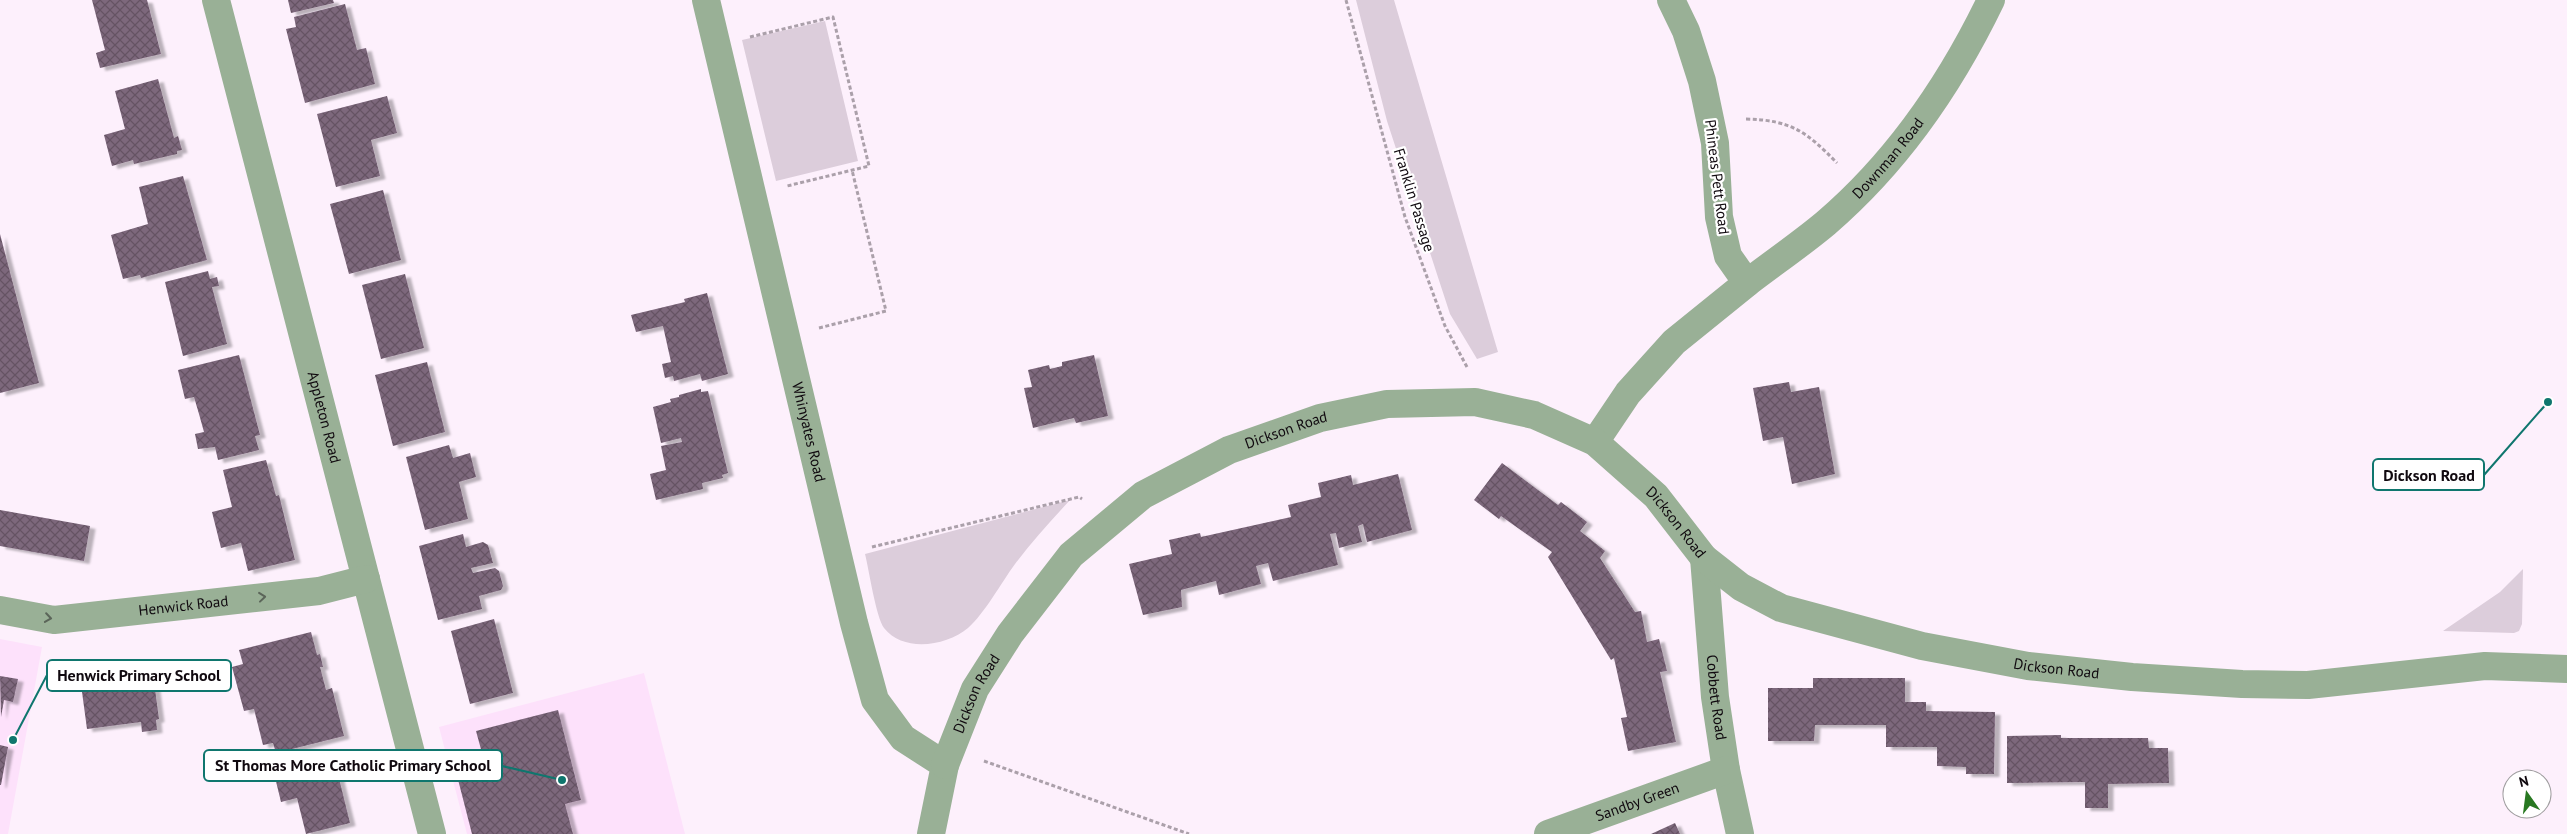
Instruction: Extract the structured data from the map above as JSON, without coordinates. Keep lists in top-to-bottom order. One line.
{"streets":{"street":["Downman Road","Phineas Pett Road","Appleton Road","Dickson Road","Whinyates Road","Henwick Road","Cobbett Road","Sandby Green"],"path":["Franklin Passage"]},"crossings":[["Downman Road","Phineas Pett Road"],["Franklin Passage","Dickson Road"],["Appleton Road","Henwick Road"],["Dickson Road","Whinyates Road"],["Dickson Road","Cobbett Road"],["Cobbett Road","Sandby Green"]],"one_way":["Henwick Road"],"places":["Dickson Road","Henwick Primary School","St Thomas More Catholic Primary School"],"north":"top"}
